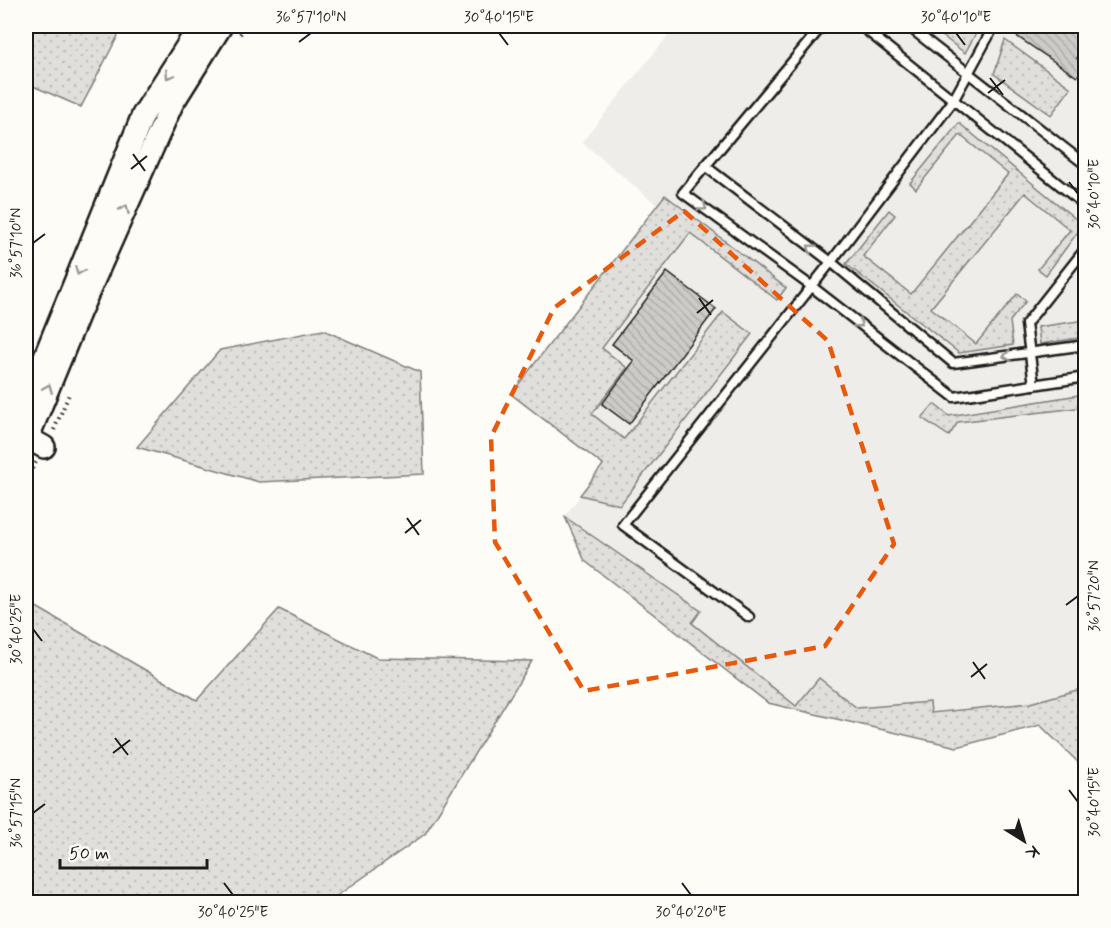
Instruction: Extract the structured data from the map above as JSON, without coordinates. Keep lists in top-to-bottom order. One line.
{"scale_bar":"50 m","north":"bottom right","coordinates":["36°57'10\"N","30°40'15\"E","30°40'10\"E","36°57'20\"N","30°40'25\"E","36°57'15\"N","30°40'20\"E"]}
